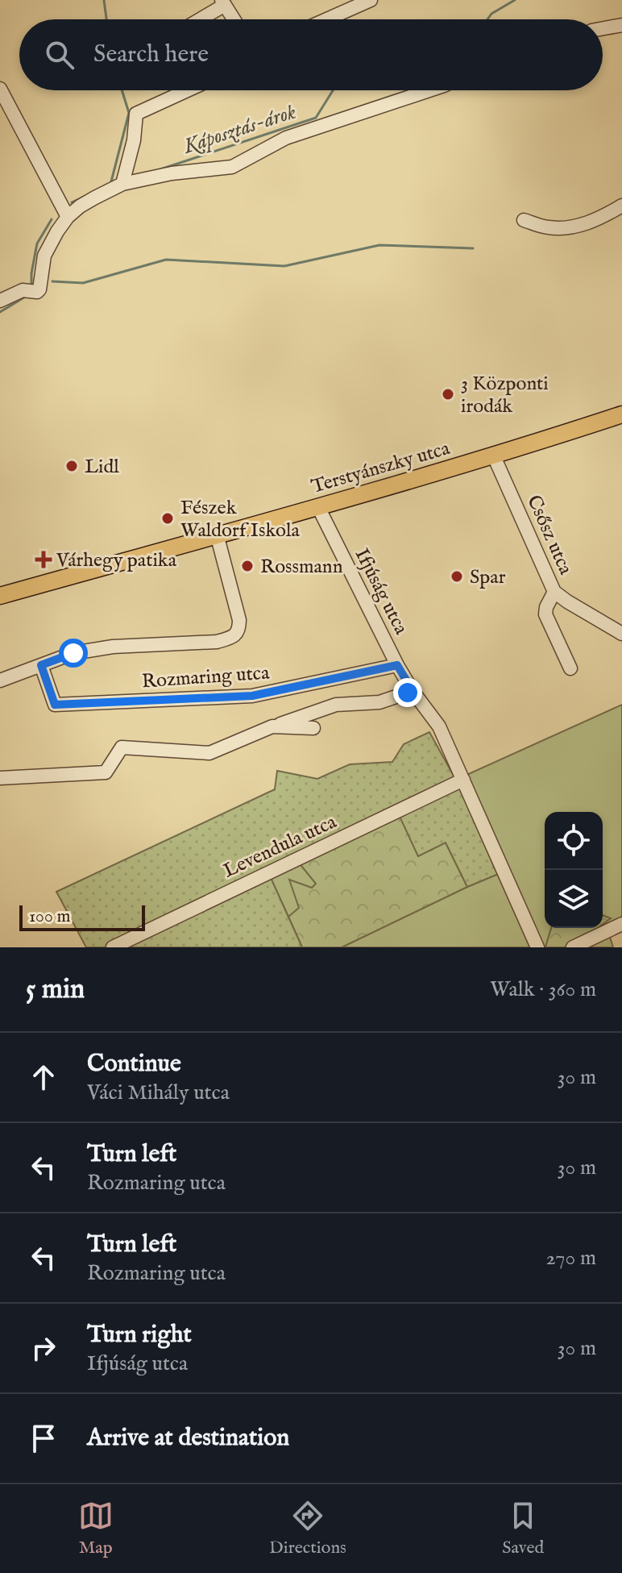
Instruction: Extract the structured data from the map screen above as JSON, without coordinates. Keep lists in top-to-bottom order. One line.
{"streets":{"main road":["Terstyánszky utca"],"street":["Csősz utca","Ifjúság utca","Rozmaring utca","Levendula utca"]},"crossings":[["Terstyánszky utca","Csősz utca"],["Terstyánszky utca","Ifjúság utca"],["Ifjúság utca","Rozmaring utca"],["Ifjúság utca","Levendula utca"]],"water":["Káposztás-árok"],"places":{"other":["3 Központi irodák","Lidl","Fészek Waldorf Iskola","Rossmann","Spar"],"health":["Várhegy patika"]},"scale_bar":"100 m","page":{"search":"Search here","scale":"100 m","heading":["5 min","Walk · 360 m"],"list":[["Continue","Váci Mihály utca","30 m"],["Turn left","Rozmaring utca","30 m"],["Turn left","Rozmaring utca","270 m"],["Turn right","Ifjúság utca","30 m"],"Arrive at destination"],"nav":["Map","Directions","Saved"]}}
